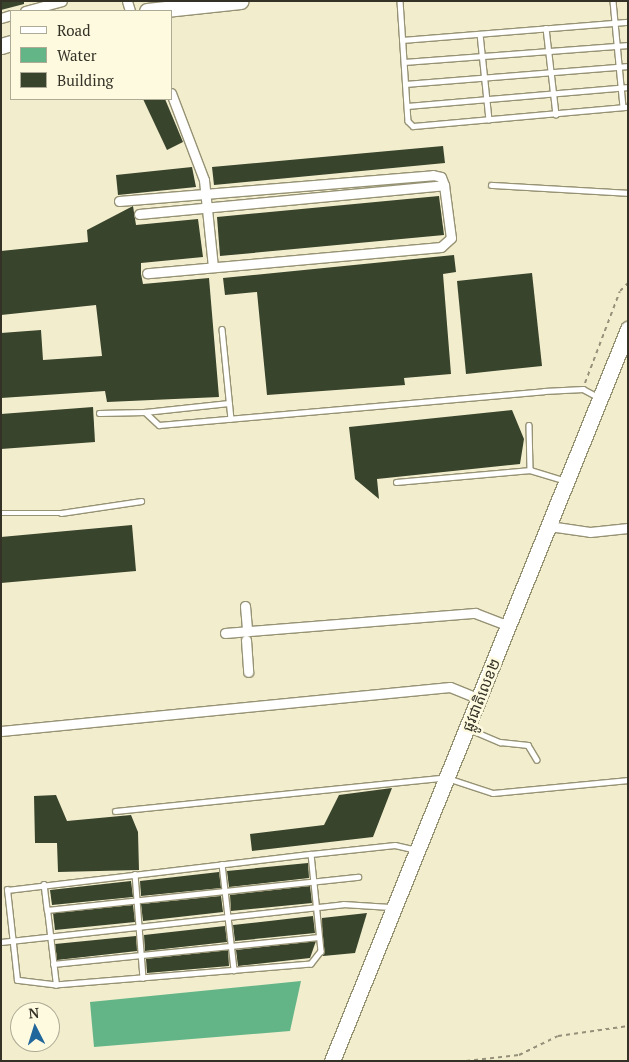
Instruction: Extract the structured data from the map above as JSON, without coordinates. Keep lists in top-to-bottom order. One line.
{"streets":{"main road":["ផ្លូវជាតិលេខ២"]},"legend":["Road","Water","Building"],"north":"top"}
